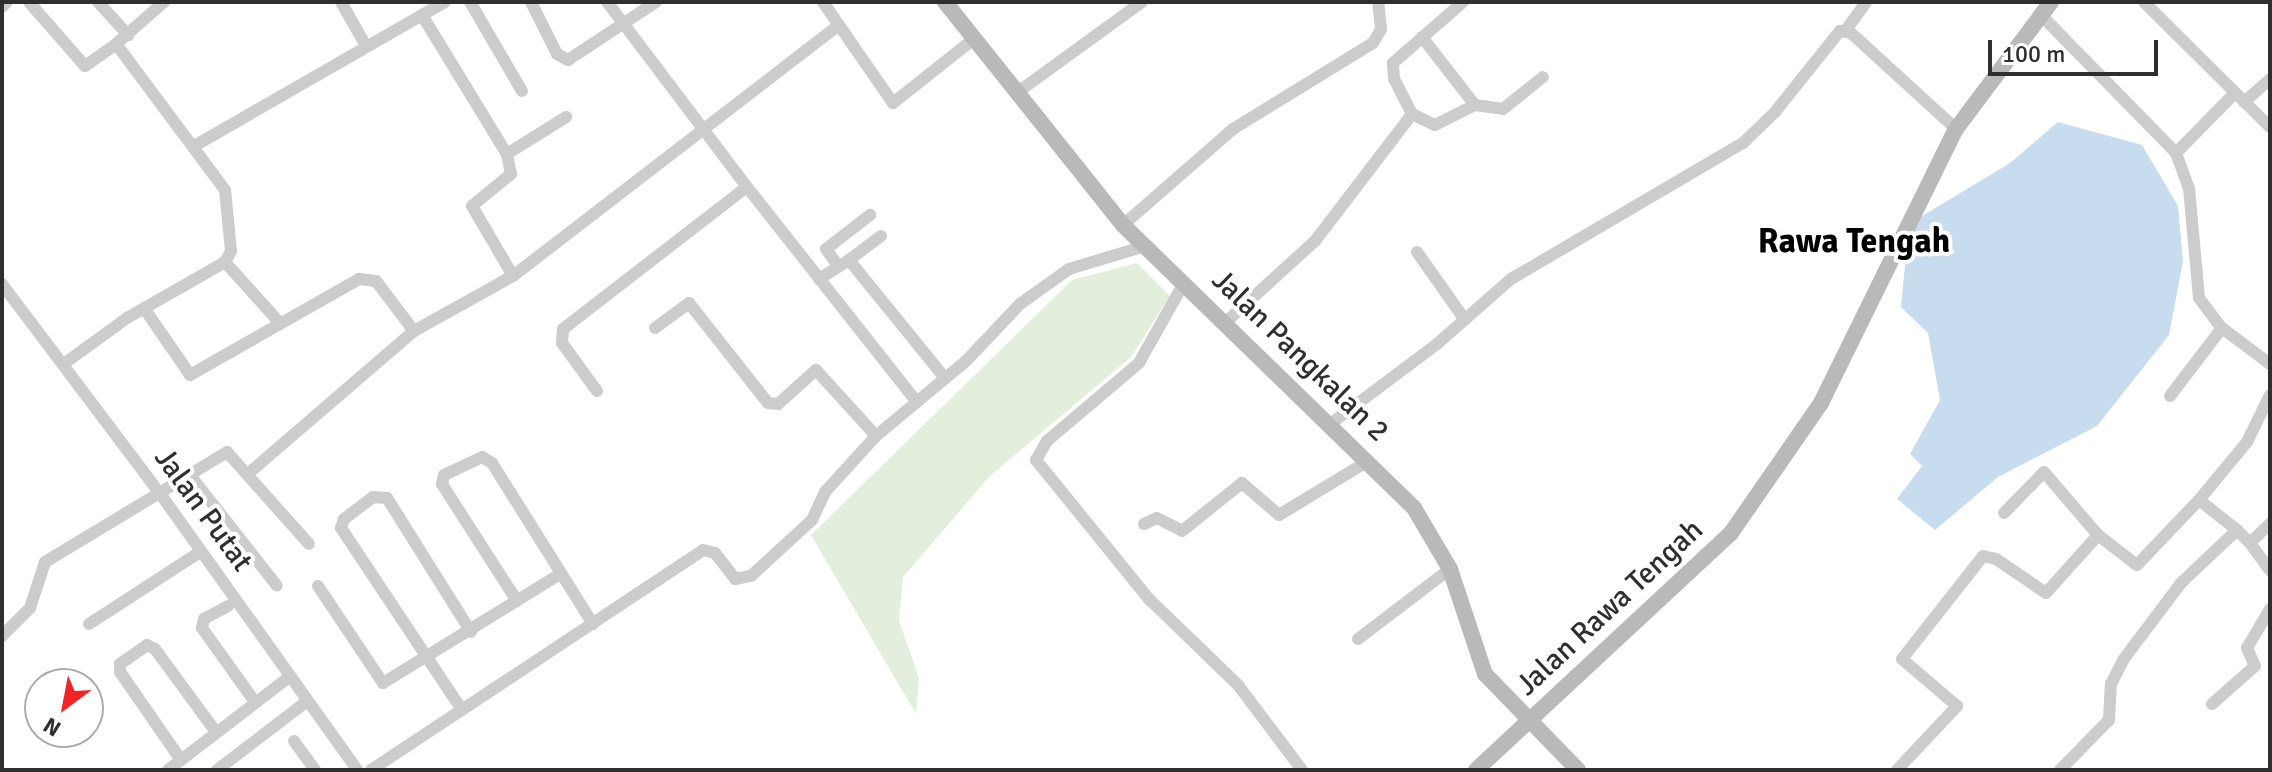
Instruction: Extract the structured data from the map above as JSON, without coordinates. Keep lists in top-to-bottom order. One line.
{"streets":{"street":["Jalan Pangkalan 2","Jalan Putat","Jalan Rawa Tengah"]},"crossings":[["Jalan Pangkalan 2","Jalan Rawa Tengah"]],"districts":["Rawa Tengah"],"scale_bar":"100 m","north":"bottom left"}
